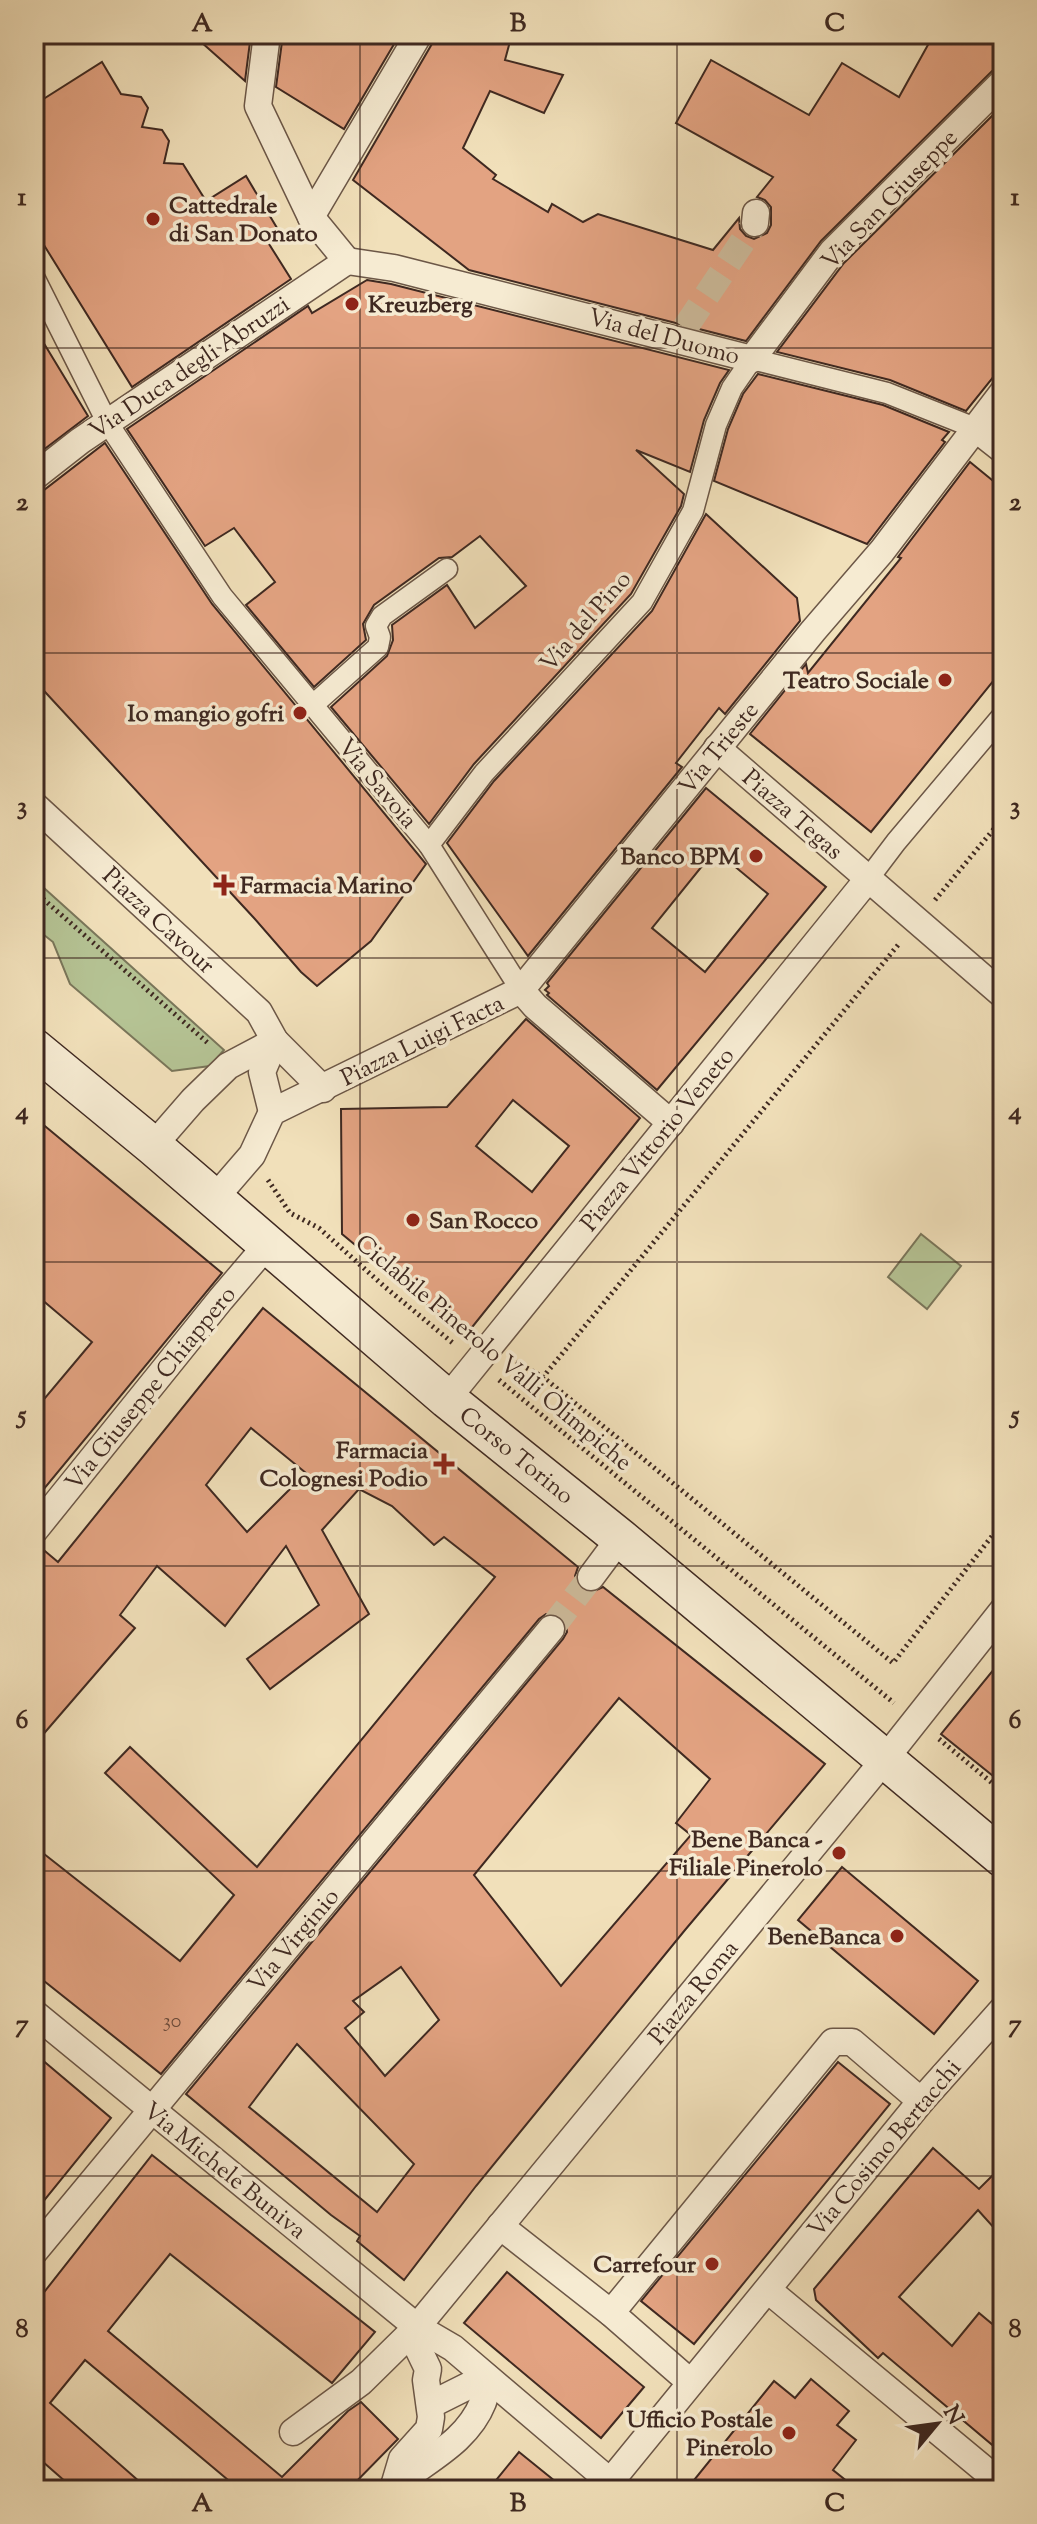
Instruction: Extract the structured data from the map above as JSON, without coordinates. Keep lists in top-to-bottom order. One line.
{"streets":{"main road":["Corso Torino"],"street":["Via San Giuseppe","Via del Duomo","Via Duca degli Abruzzi","Via del Pino","Via Trieste","Via Savoia","Piazza Tegas","Piazza Cavour","Piazza Luigi Facta","Piazza Vittorio Veneto","Via Giuseppe Chiappero","Via Virginio","Piazza Roma","Via Cosimo Bertacchi","Via Michele Buniva"],"path":["Ciclabile Pinerolo Valli Olimpiche"]},"crossings":[["Via San Giuseppe","Via del Duomo"],["Via San Giuseppe","Via del Pino"],["Via del Duomo","Via Duca degli Abruzzi"],["Via del Duomo","Via del Pino"],["Via del Duomo","Via Trieste"],["Via Duca degli Abruzzi","Via Savoia"],["Via del Pino","Via Savoia"],["Via Trieste","Via Savoia"],["Via Trieste","Piazza Tegas"],["Via Trieste","Piazza Luigi Facta"],["Via Savoia","Piazza Luigi Facta"],["Via Savoia","Piazza Vittorio Veneto"],["Piazza Tegas","Piazza Vittorio Veneto"],["Piazza Cavour","Piazza Luigi Facta"],["Piazza Luigi Facta","Ciclabile Pinerolo Valli Olimpiche"],["Piazza Vittorio Veneto","Ciclabile Pinerolo Valli Olimpiche"],["Piazza Vittorio Veneto","Corso Torino"],["Via Giuseppe Chiappero","Corso Torino"],["Corso Torino","Piazza Roma"],["Via Virginio","Via Michele Buniva"],["Piazza Roma","Via Michele Buniva"],["Via Cosimo Bertacchi","Via Michele Buniva"]],"places":{"other":["Cattedrale di San Donato","Kreuzberg","Teatro Sociale","Io mangio gofri","Banco BPM","San Rocco","Bene Banca - Filiale Pinerolo","BeneBanca","Carrefour","Ufficio Postale Pinerolo"],"health":["Farmacia Marino","Farmacia Colognesi Podio"]},"house_numbers":["30"],"north":"top right","grid":{"columns":["A","B","C"],"rows":["1","2","3","4","5","6","7","8"]}}
